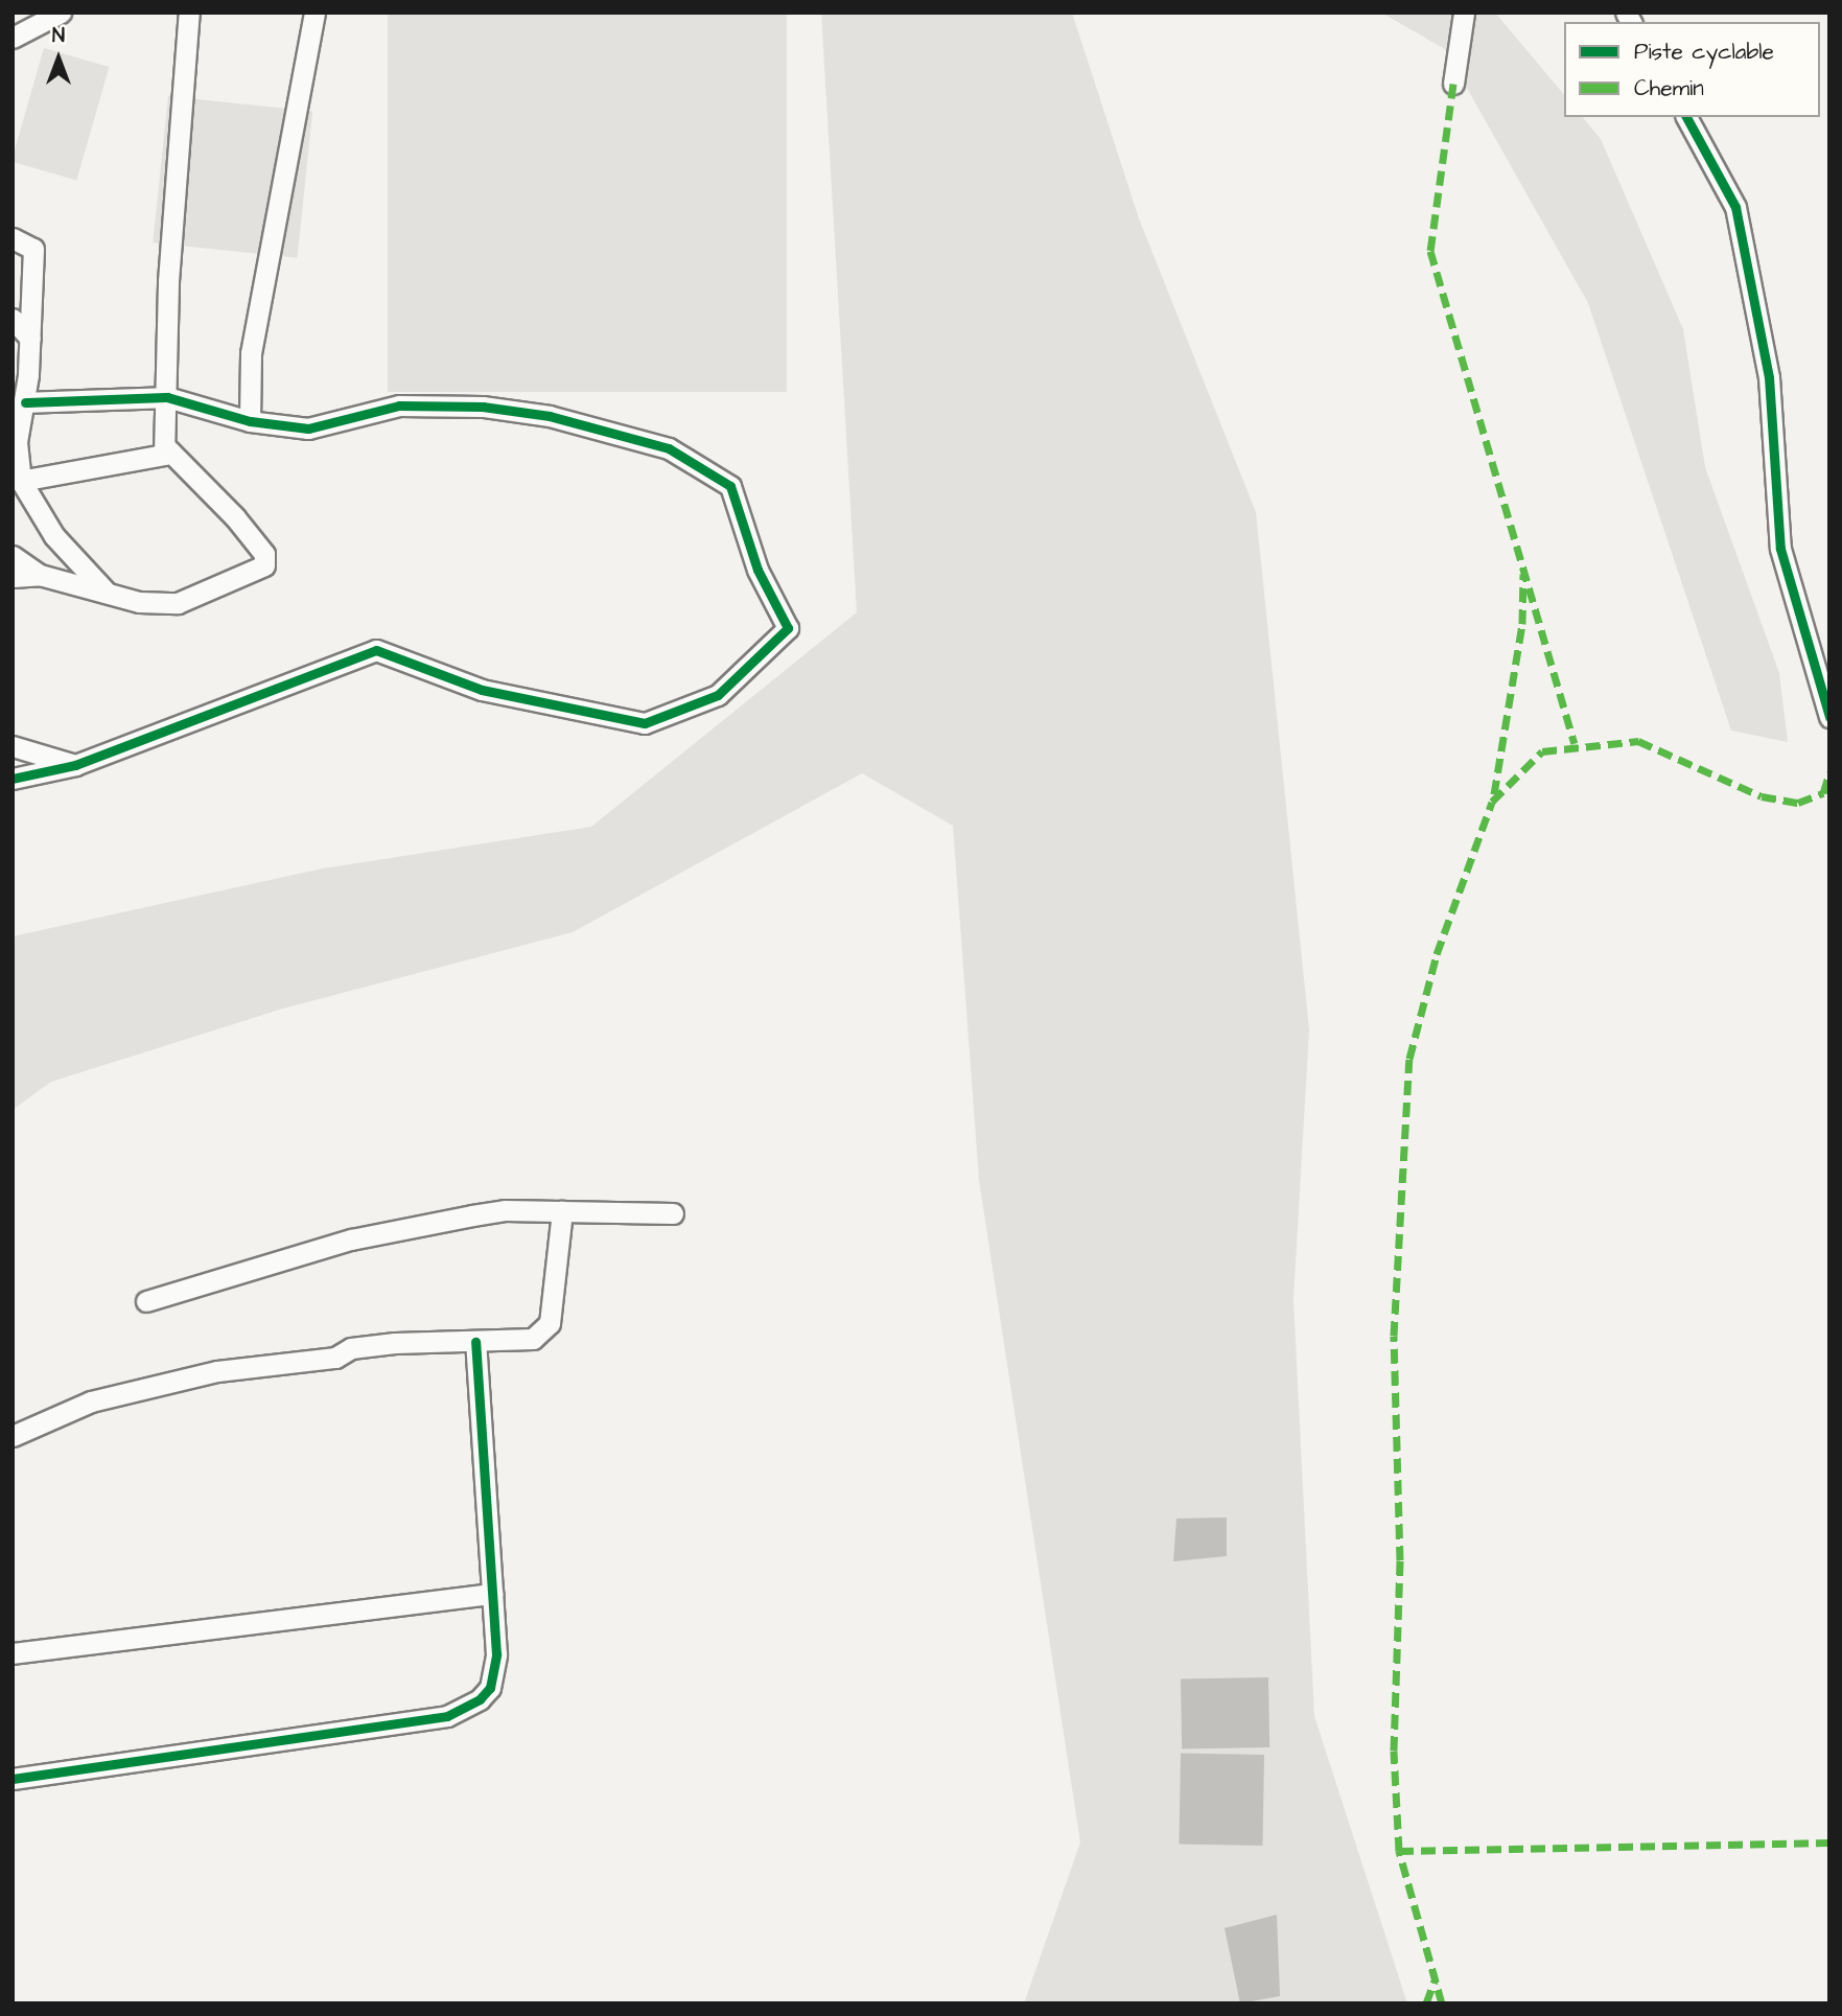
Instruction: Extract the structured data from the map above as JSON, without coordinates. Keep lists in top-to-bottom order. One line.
{"legend":["Piste cyclable","Chemin"],"north":"top"}
